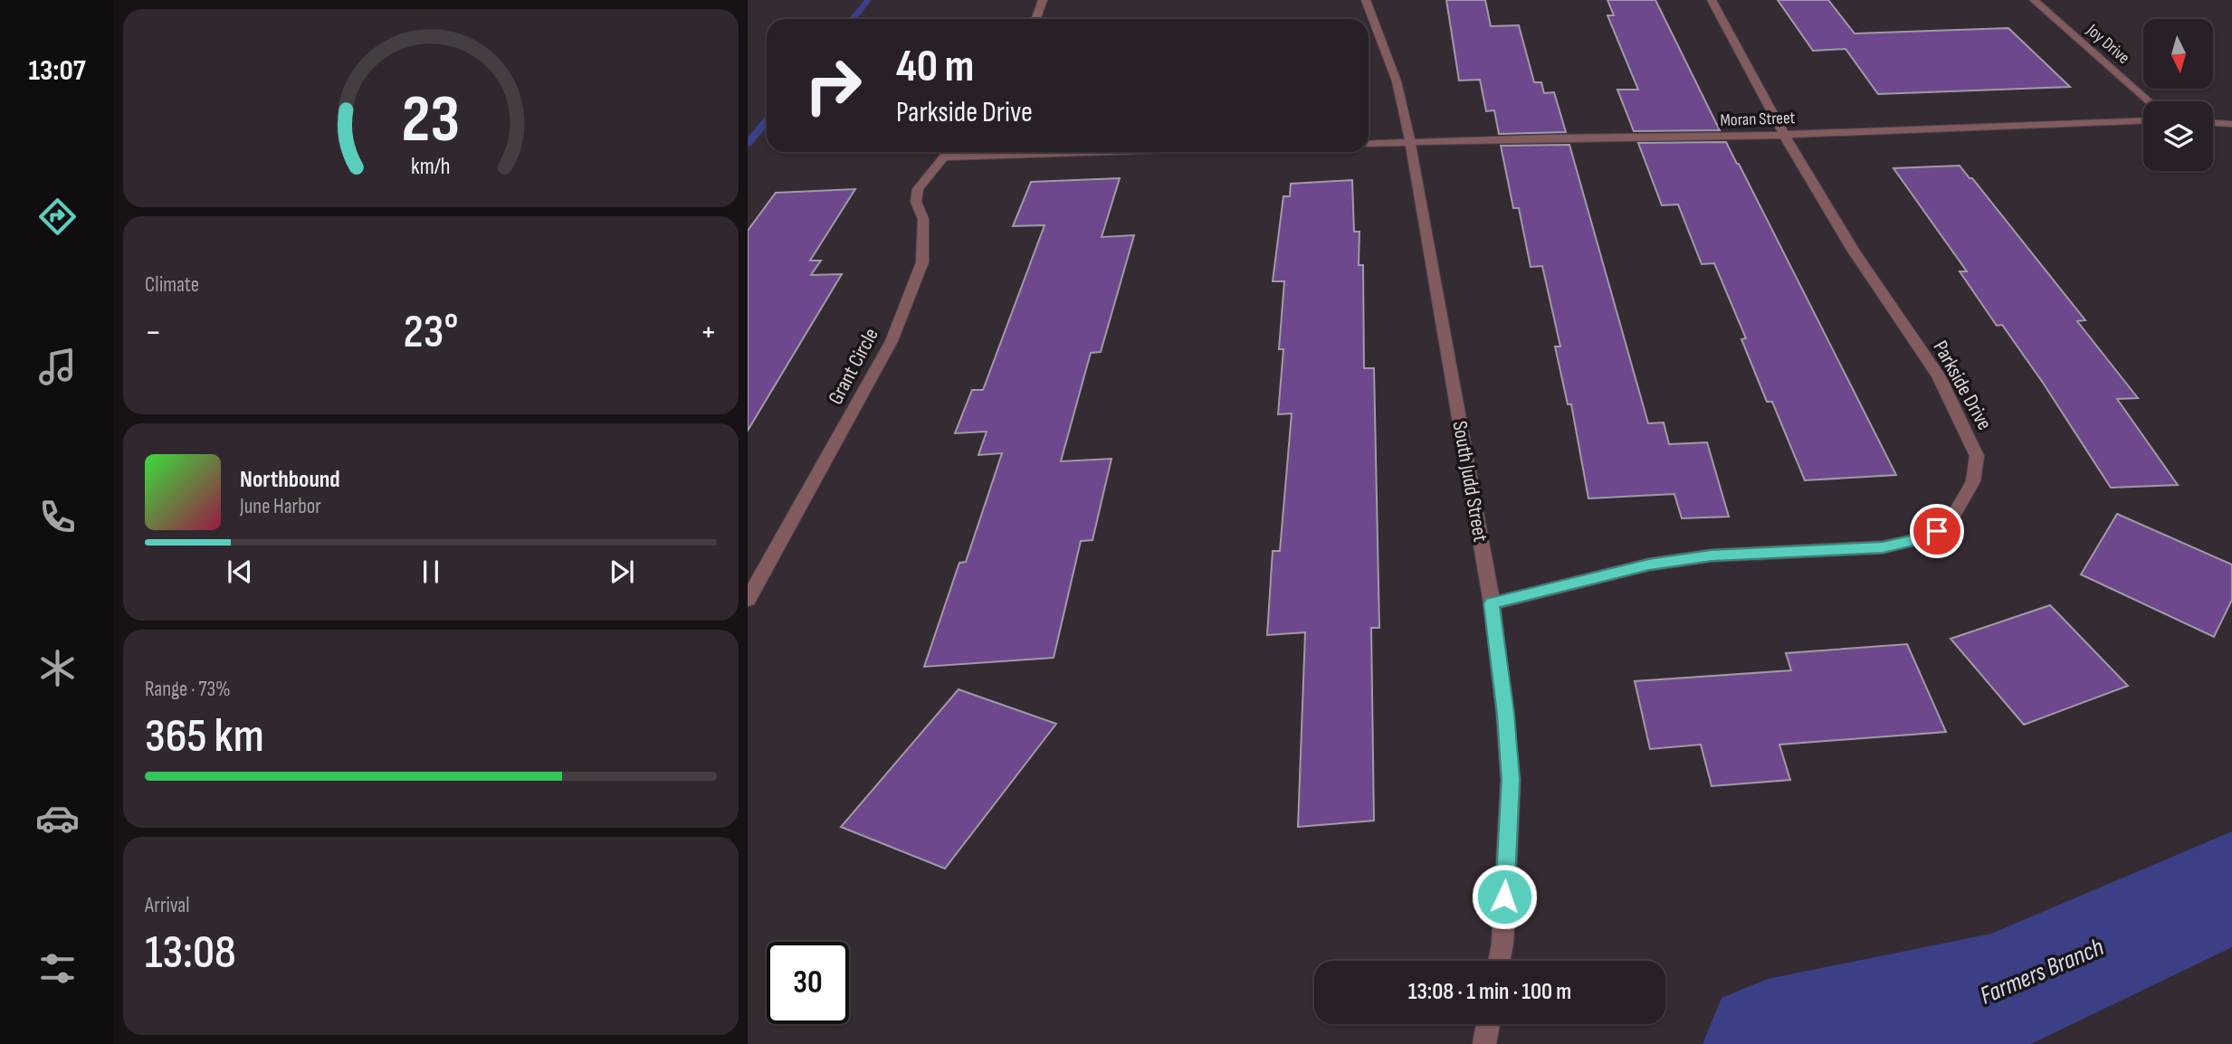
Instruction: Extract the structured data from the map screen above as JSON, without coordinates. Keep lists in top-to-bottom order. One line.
{"streets":{"street":["Joy Drive","Moran Street","Grant Circle","Parkside Drive","South Judd Street"]},"crossings":[["Moran Street","Parkside Drive"],["Moran Street","South Judd Street"],["Parkside Drive","South Judd Street"]],"water":["Farmers Branch"],"north":"bottom","page":{"tabs":"13:07","turn":["40 m","Parkside Drive"],"tile":["Climate",["Range · 73%","365 km"],["Arrival","13:08"]],"heat":["−","23°","+"],"song":["Northbound","June Harbor"],"limit":"30","trip":"13:08 · 1 min · 100 m","gauge":["23","km/h"]}}
